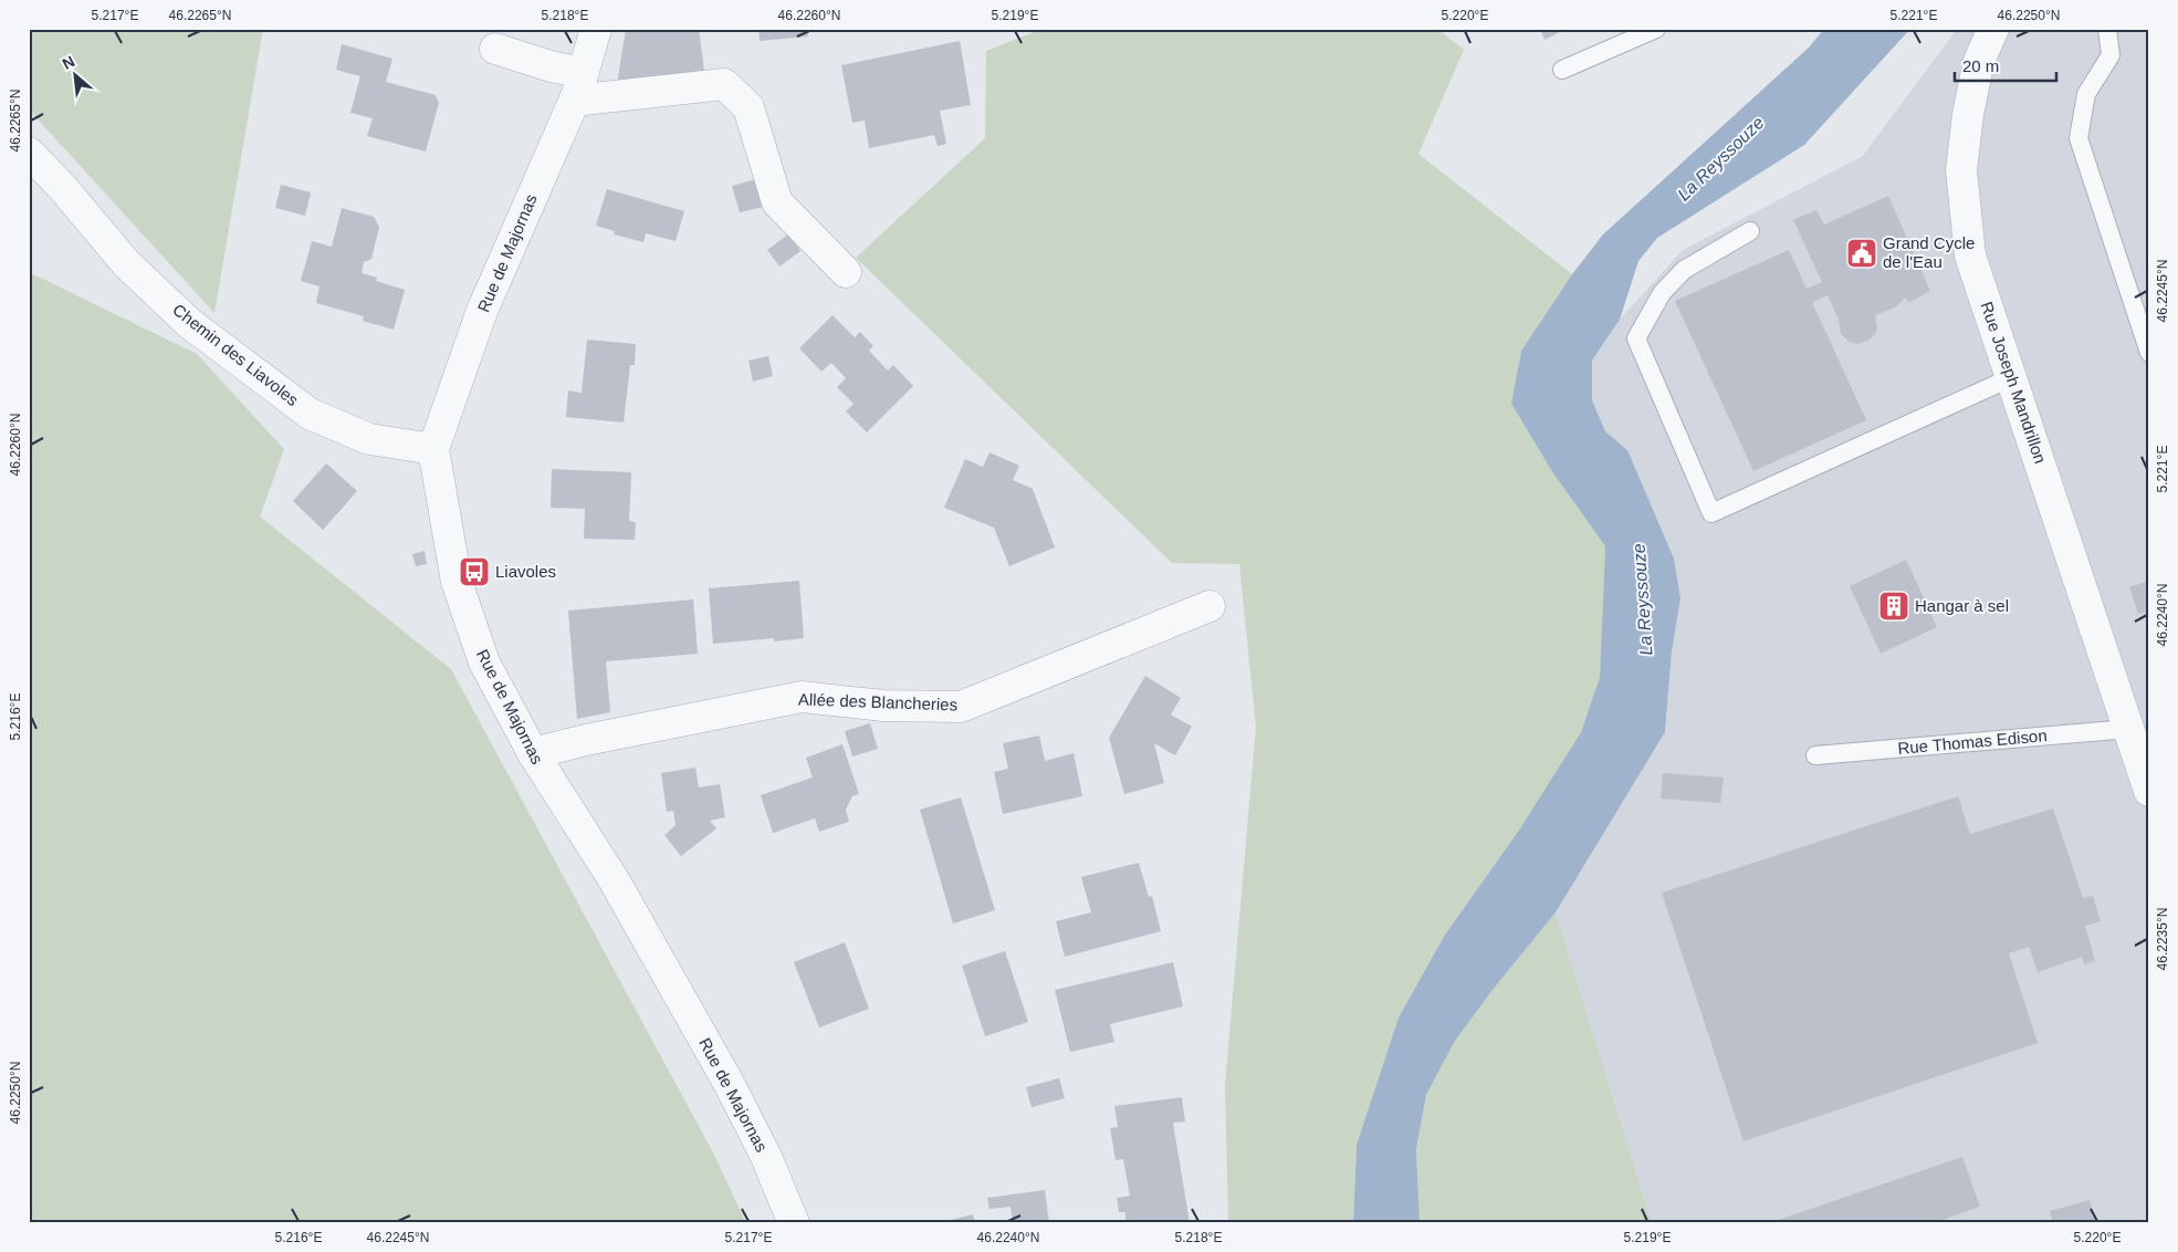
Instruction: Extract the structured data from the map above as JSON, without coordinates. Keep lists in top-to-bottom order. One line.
{"streets":{"street":["Rue de Majornas","Chemin des Liavoles","Rue Joseph Mandrillon","Allée des Blancheries"],"lane":["Rue Thomas Edison"]},"crossings":[["Rue de Majornas","Chemin des Liavoles"],["Rue de Majornas","Allée des Blancheries"],["Rue Joseph Mandrillon","Rue Thomas Edison"]],"water":["La Reyssouze"],"places":{"public building":["Grand Cycle de l'Eau"],"bus stop":["Liavoles"],"building":["Hangar à sel"]},"scale_bar":"20 m","north":"top left","coordinates":["5.217°E","46.2265°N","5.218°E","46.2260°N","5.219°E","5.220°E","5.221°E","46.2250°N","46.2245°N","46.2240°N","5.216°E","46.2235°N"]}
